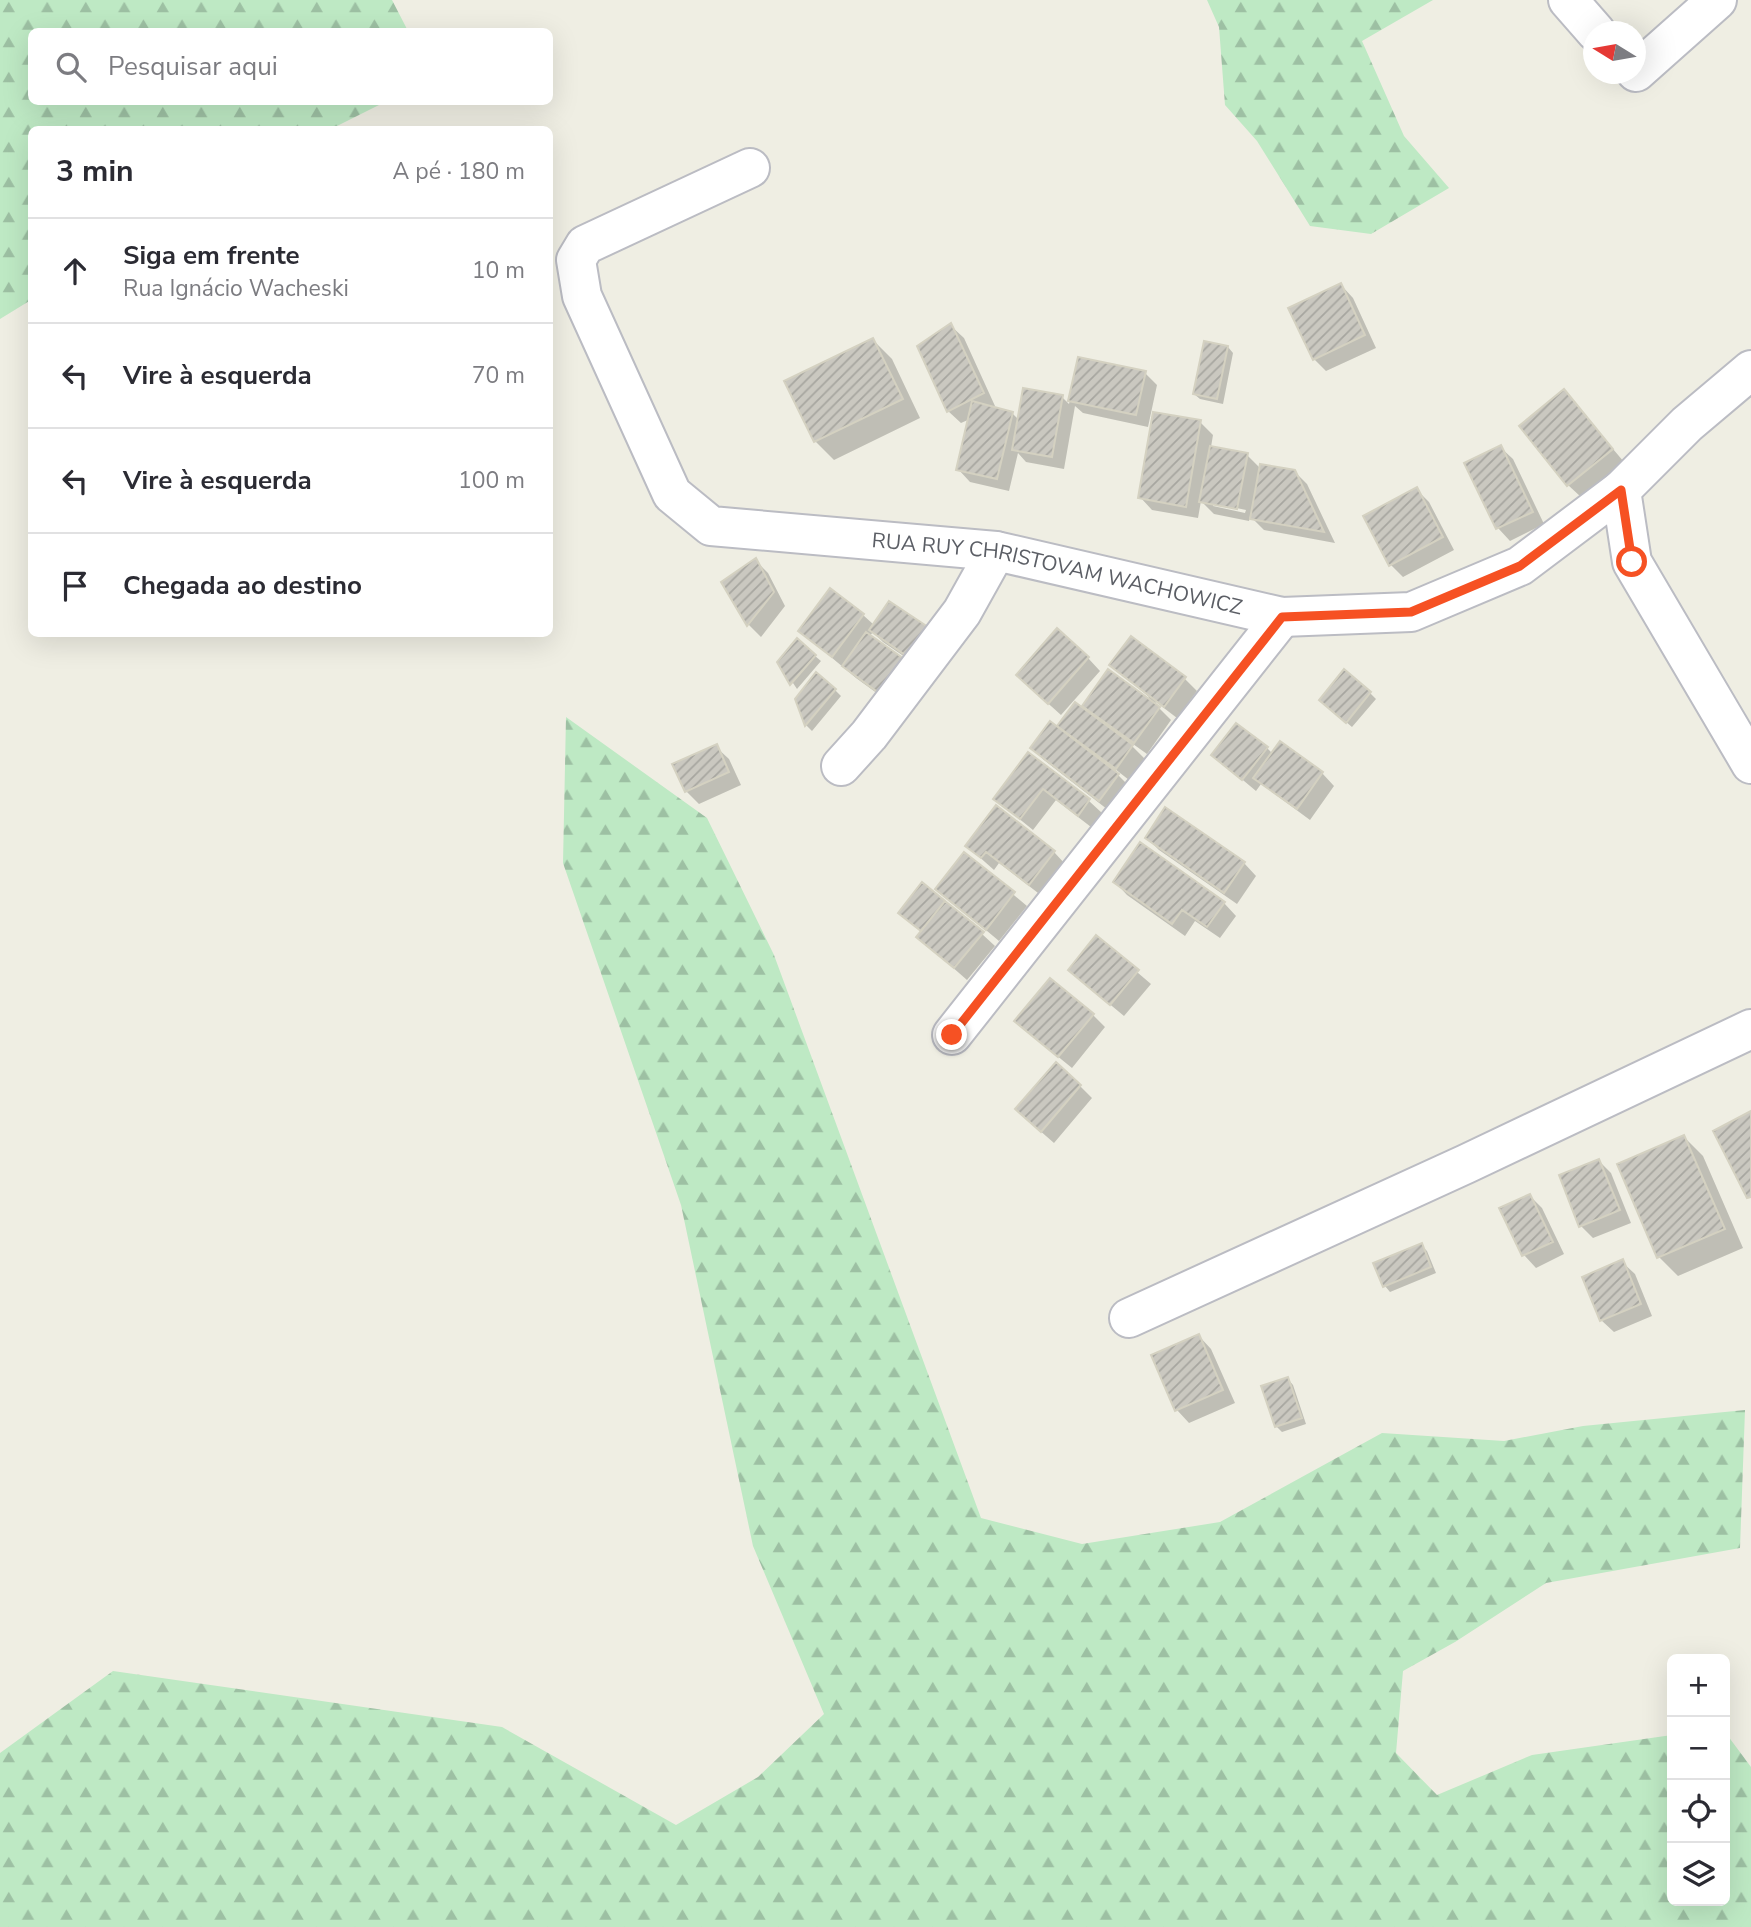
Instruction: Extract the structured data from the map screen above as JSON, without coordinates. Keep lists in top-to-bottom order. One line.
{"streets":{"street":["RUA RUY CHRISTOVAM WACHOWICZ"]},"north":"left","page":{"search":"Pesquisar aqui","heading":["3 min","A pé · 180 m"],"list":[["Siga em frente","Rua Ignácio Wacheski","10 m"],["Vire à esquerda","70 m"],["Vire à esquerda","100 m"],"Chegada ao destino"],"map_buttons":["+","−"]}}
